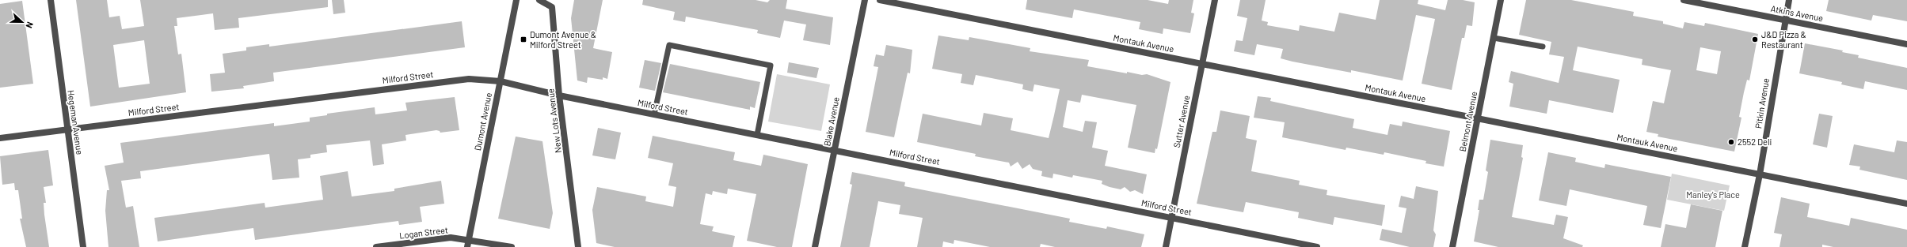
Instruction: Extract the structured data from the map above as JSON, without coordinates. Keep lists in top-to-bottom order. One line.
{"streets":{"street":["Atkins Avenue","Montauk Avenue","Milford Street","Pitkin Avenue","New Lots Avenue","Dumont Avenue","Blake Avenue","Sutter Avenue","Belmont Avenue","Hegeman Avenue","Logan Street"]},"crossings":[["Atkins Avenue","Pitkin Avenue"],["Montauk Avenue","Pitkin Avenue"],["Montauk Avenue","Sutter Avenue"],["Montauk Avenue","Belmont Avenue"],["Milford Street","New Lots Avenue"],["Milford Street","Dumont Avenue"],["Milford Street","Blake Avenue"],["Milford Street","Sutter Avenue"],["Milford Street","Hegeman Avenue"],["Dumont Avenue","Logan Street"]],"parks":["Manley's Place"],"places":{"transit":["Dumont Avenue & Milford Street"],"other":["J&D Pizza & Restaurant","2552 Deli"]},"north":"right"}
